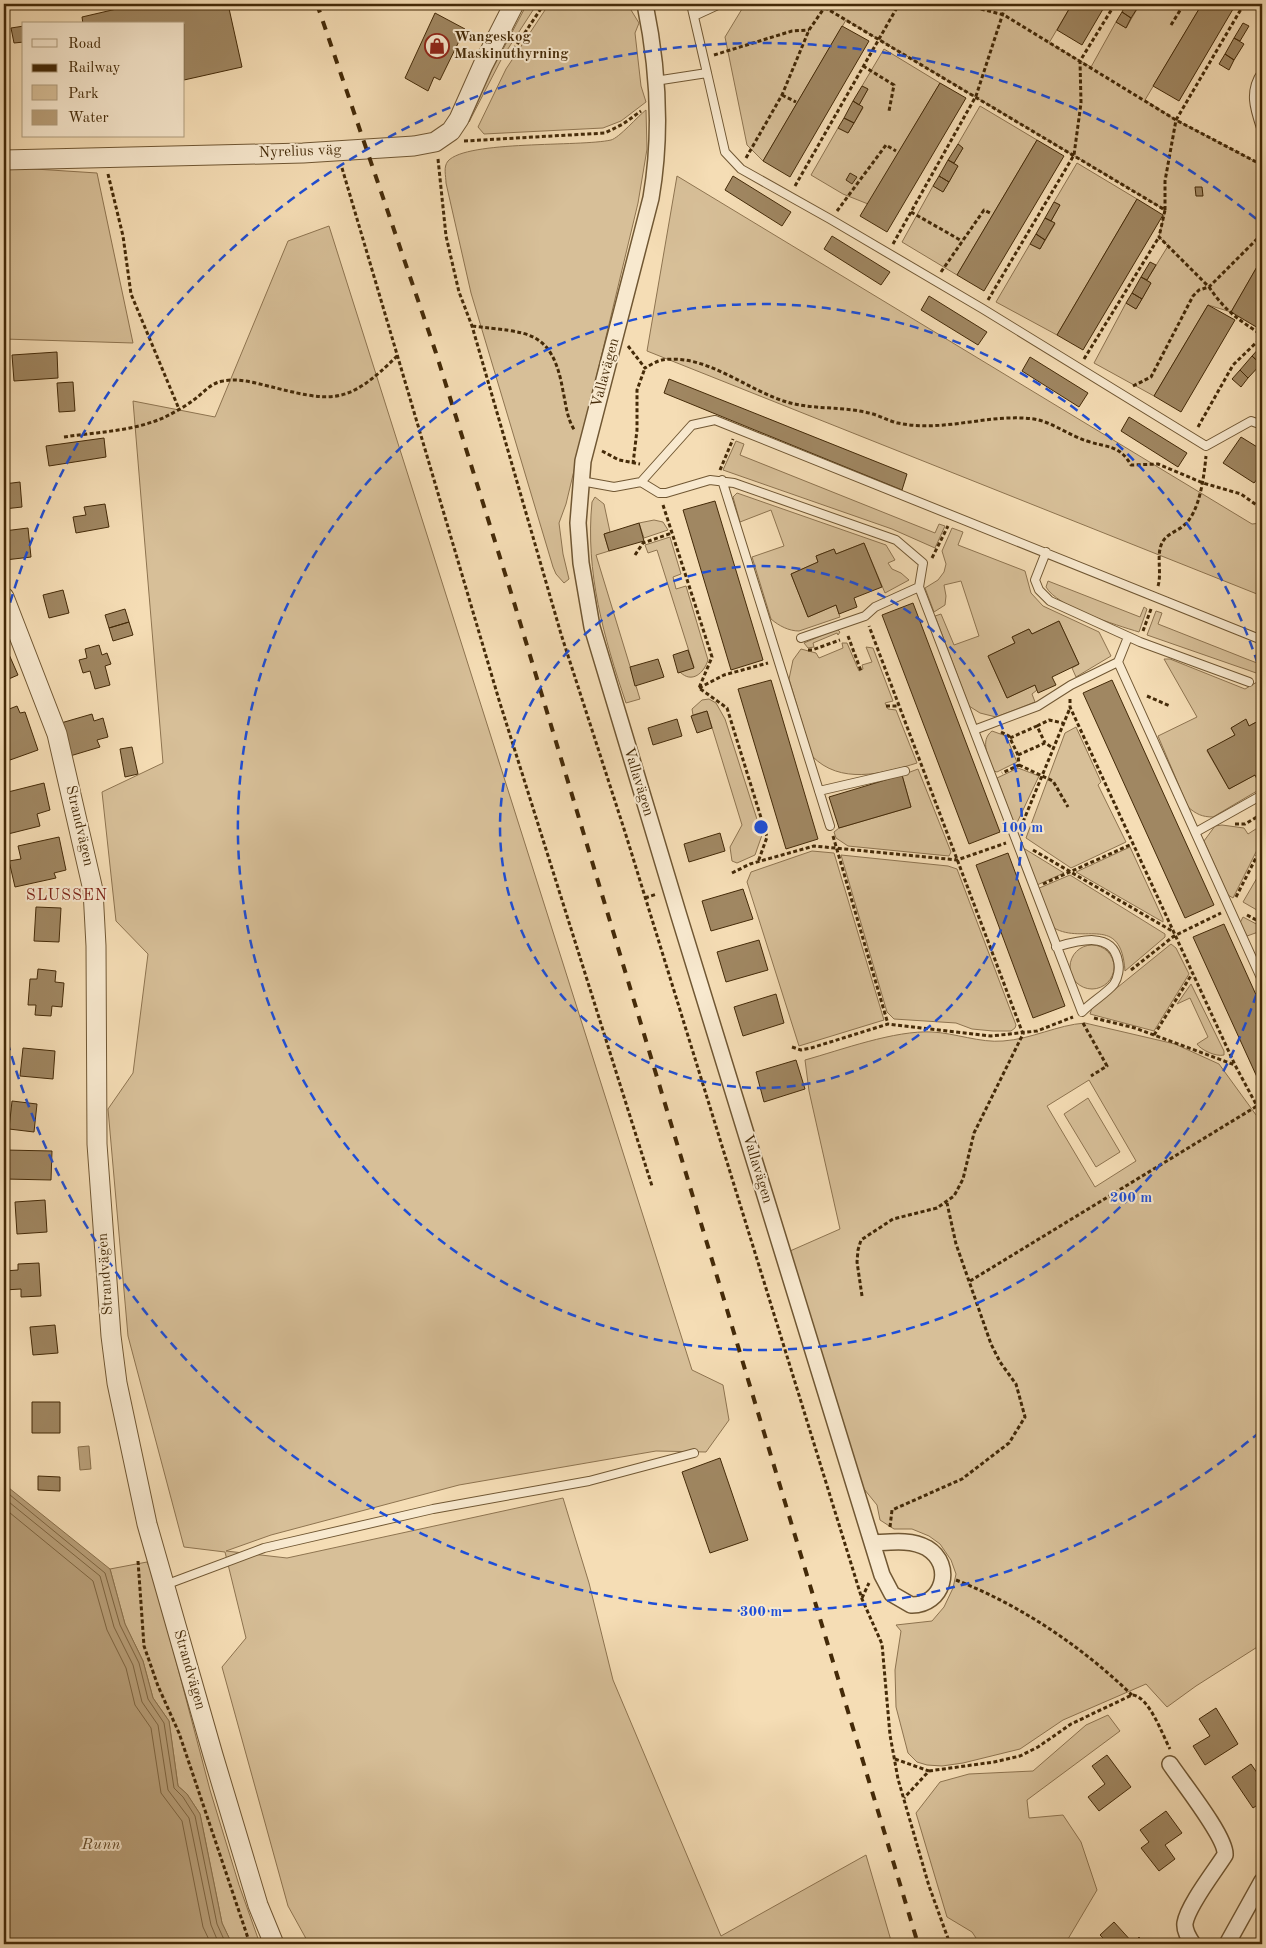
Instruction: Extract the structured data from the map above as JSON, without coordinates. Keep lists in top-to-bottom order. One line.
{"streets":{"street":["Nyrelius väg","Vallavägen","Strandvägen"]},"districts":["SLUSSEN"],"water":["Runn"],"places":{"shop":["Wangeskog Maskinuthyrning"]},"legend":["Road","Railway","Park","Water"],"rings":["100 m","200 m","300 m"]}
